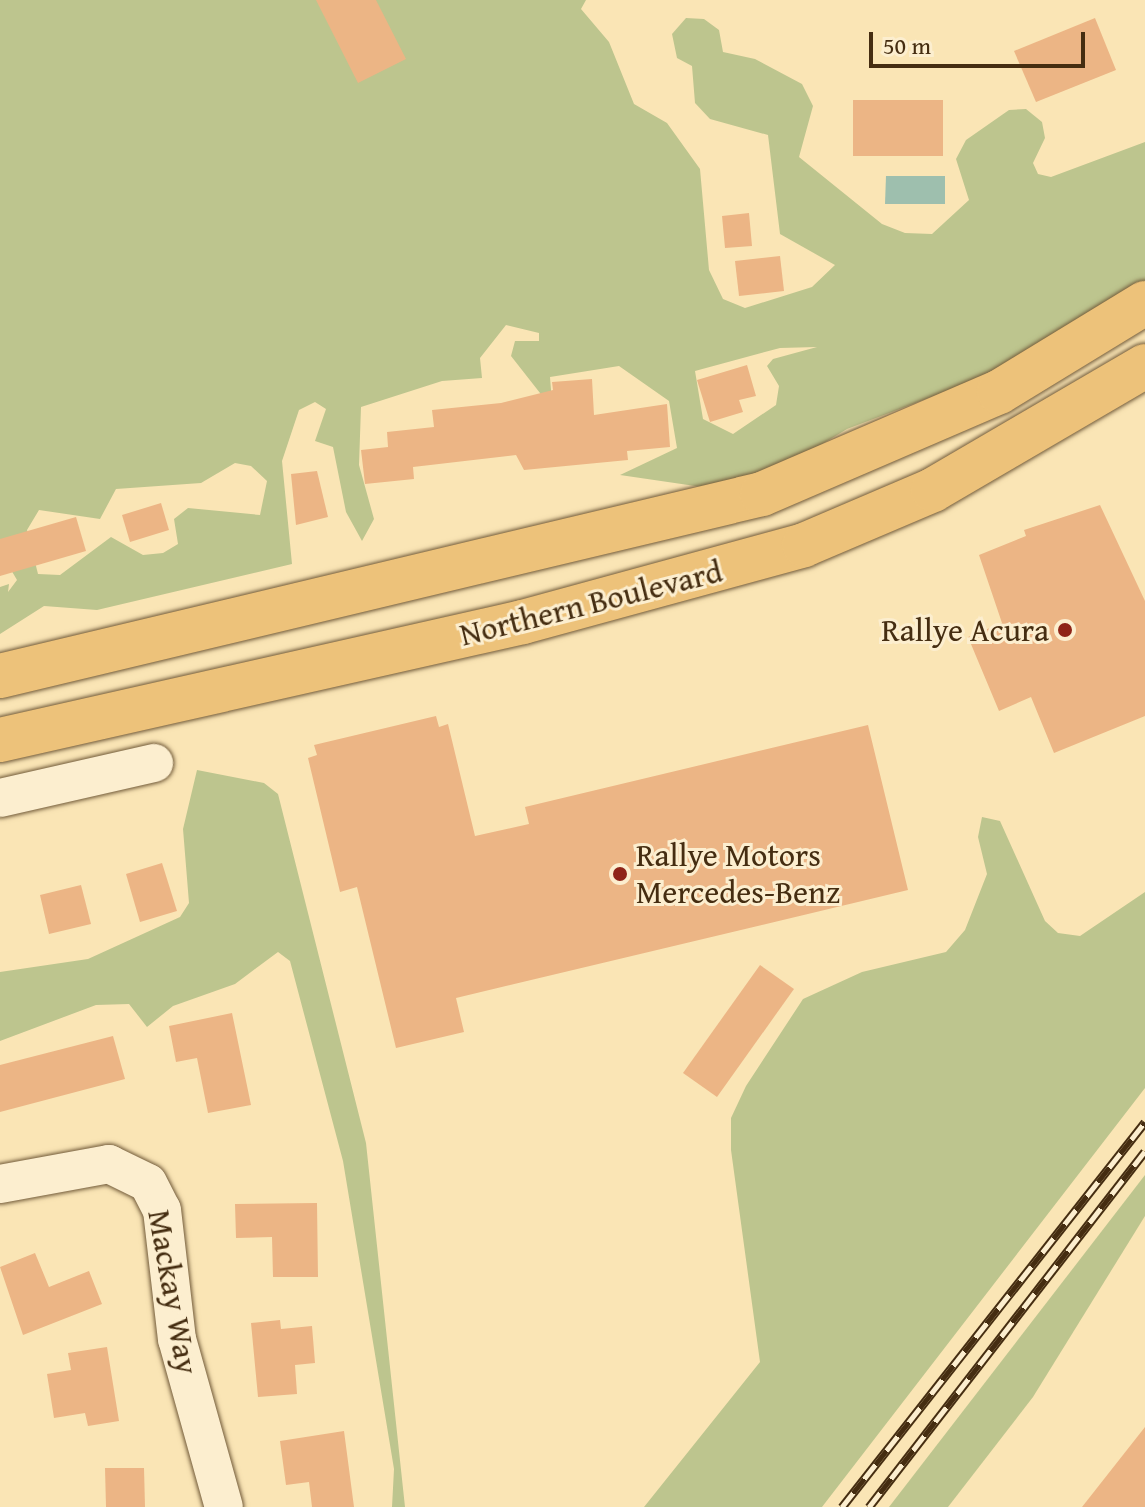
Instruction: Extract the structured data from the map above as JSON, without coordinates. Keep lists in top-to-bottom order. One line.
{"streets":{"main road":["Northern Boulevard"],"street":["Mackay Way"]},"places":["Rallye Acura","Rallye Motors Mercedes-Benz"],"scale_bar":"50 m"}
